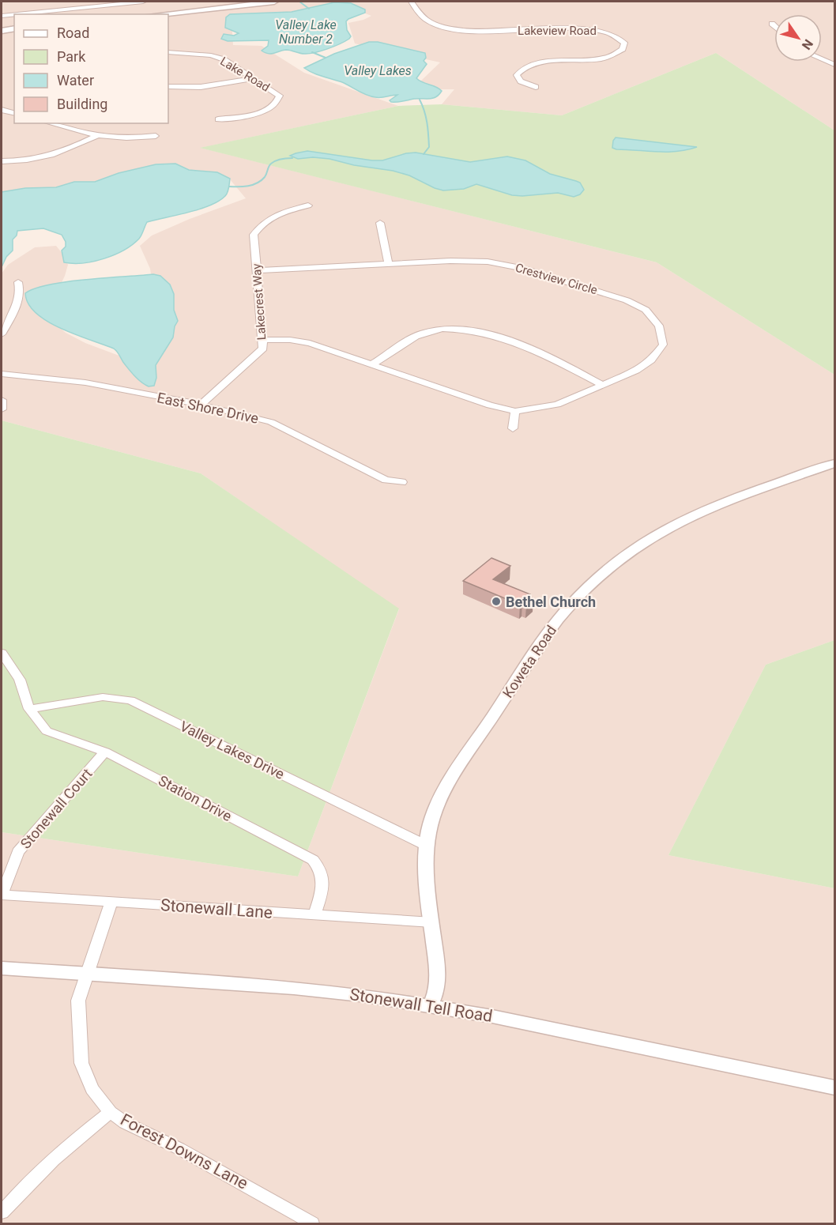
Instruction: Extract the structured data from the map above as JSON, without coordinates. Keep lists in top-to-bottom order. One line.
{"streets":{"street":["Lakeview Road","Lake Road","Crestview Circle","Lakecrest Way","East Shore Drive","Koweta Road","Valley Lakes Drive","Station Drive","Stonewall Court","Stonewall Lane","Stonewall Tell Road","Forest Downs Lane"]},"crossings":[["Crestview Circle","Lakecrest Way"],["Lakecrest Way","East Shore Drive"],["Koweta Road","Valley Lakes Drive"],["Koweta Road","Stonewall Lane"],["Koweta Road","Stonewall Tell Road"],["Valley Lakes Drive","Station Drive"],["Station Drive","Stonewall Court"],["Station Drive","Stonewall Lane"],["Stonewall Court","Stonewall Lane"],["Stonewall Lane","Forest Downs Lane"],["Stonewall Tell Road","Forest Downs Lane"]],"water":["Valley Lake Number 2","Valley Lakes"],"places":["Bethel Church"],"legend":["Road","Park","Water","Building"],"north":"bottom right"}
